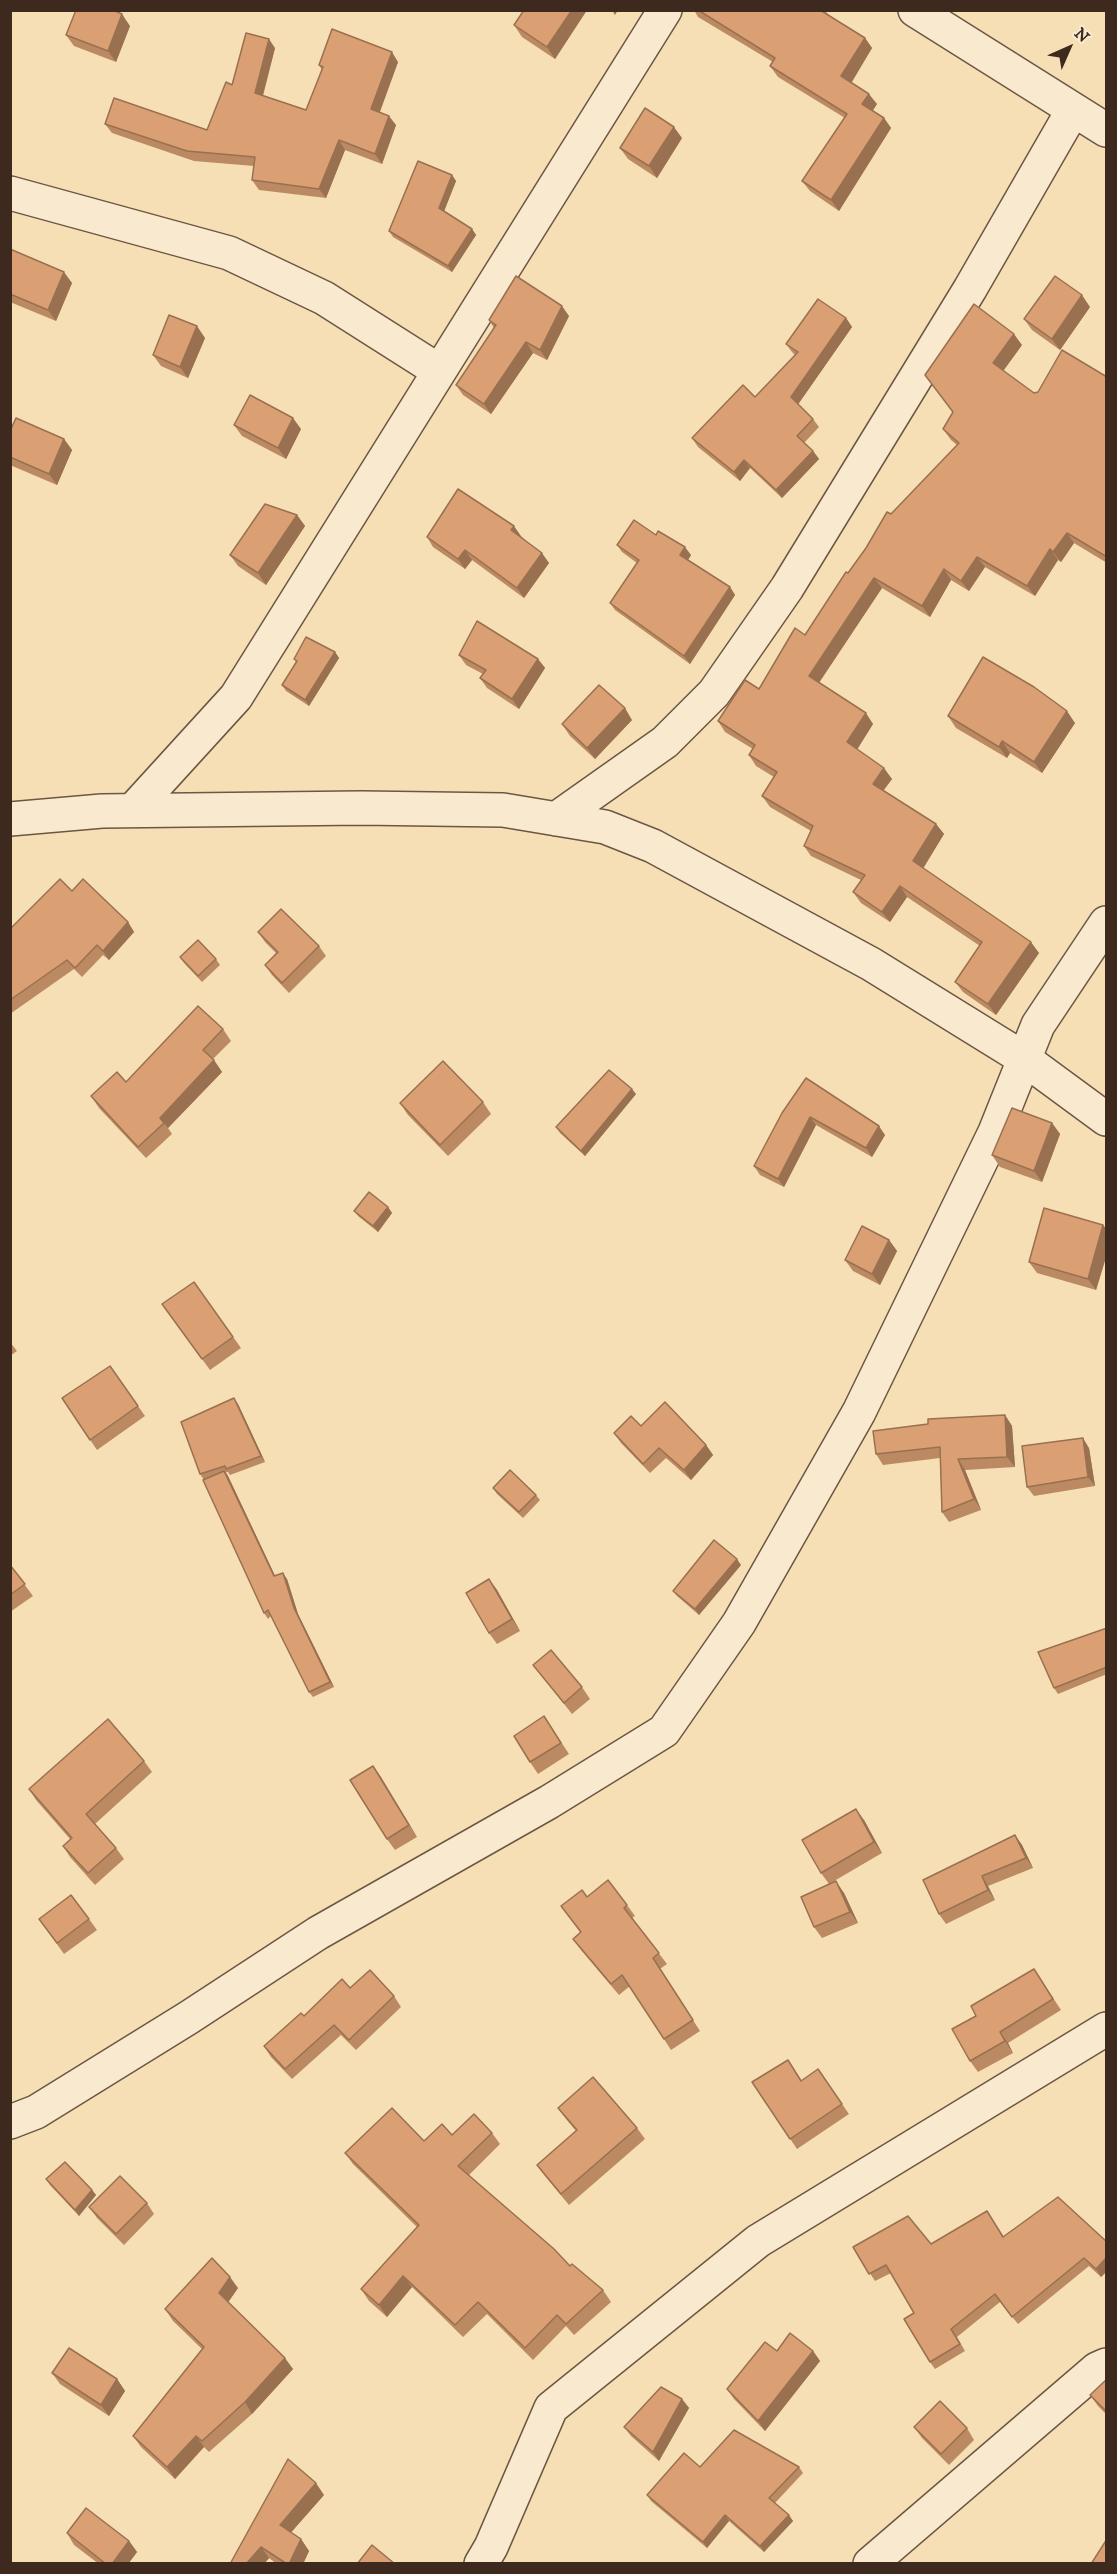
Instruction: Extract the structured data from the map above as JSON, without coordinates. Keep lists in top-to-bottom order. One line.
{"north":"top right"}
